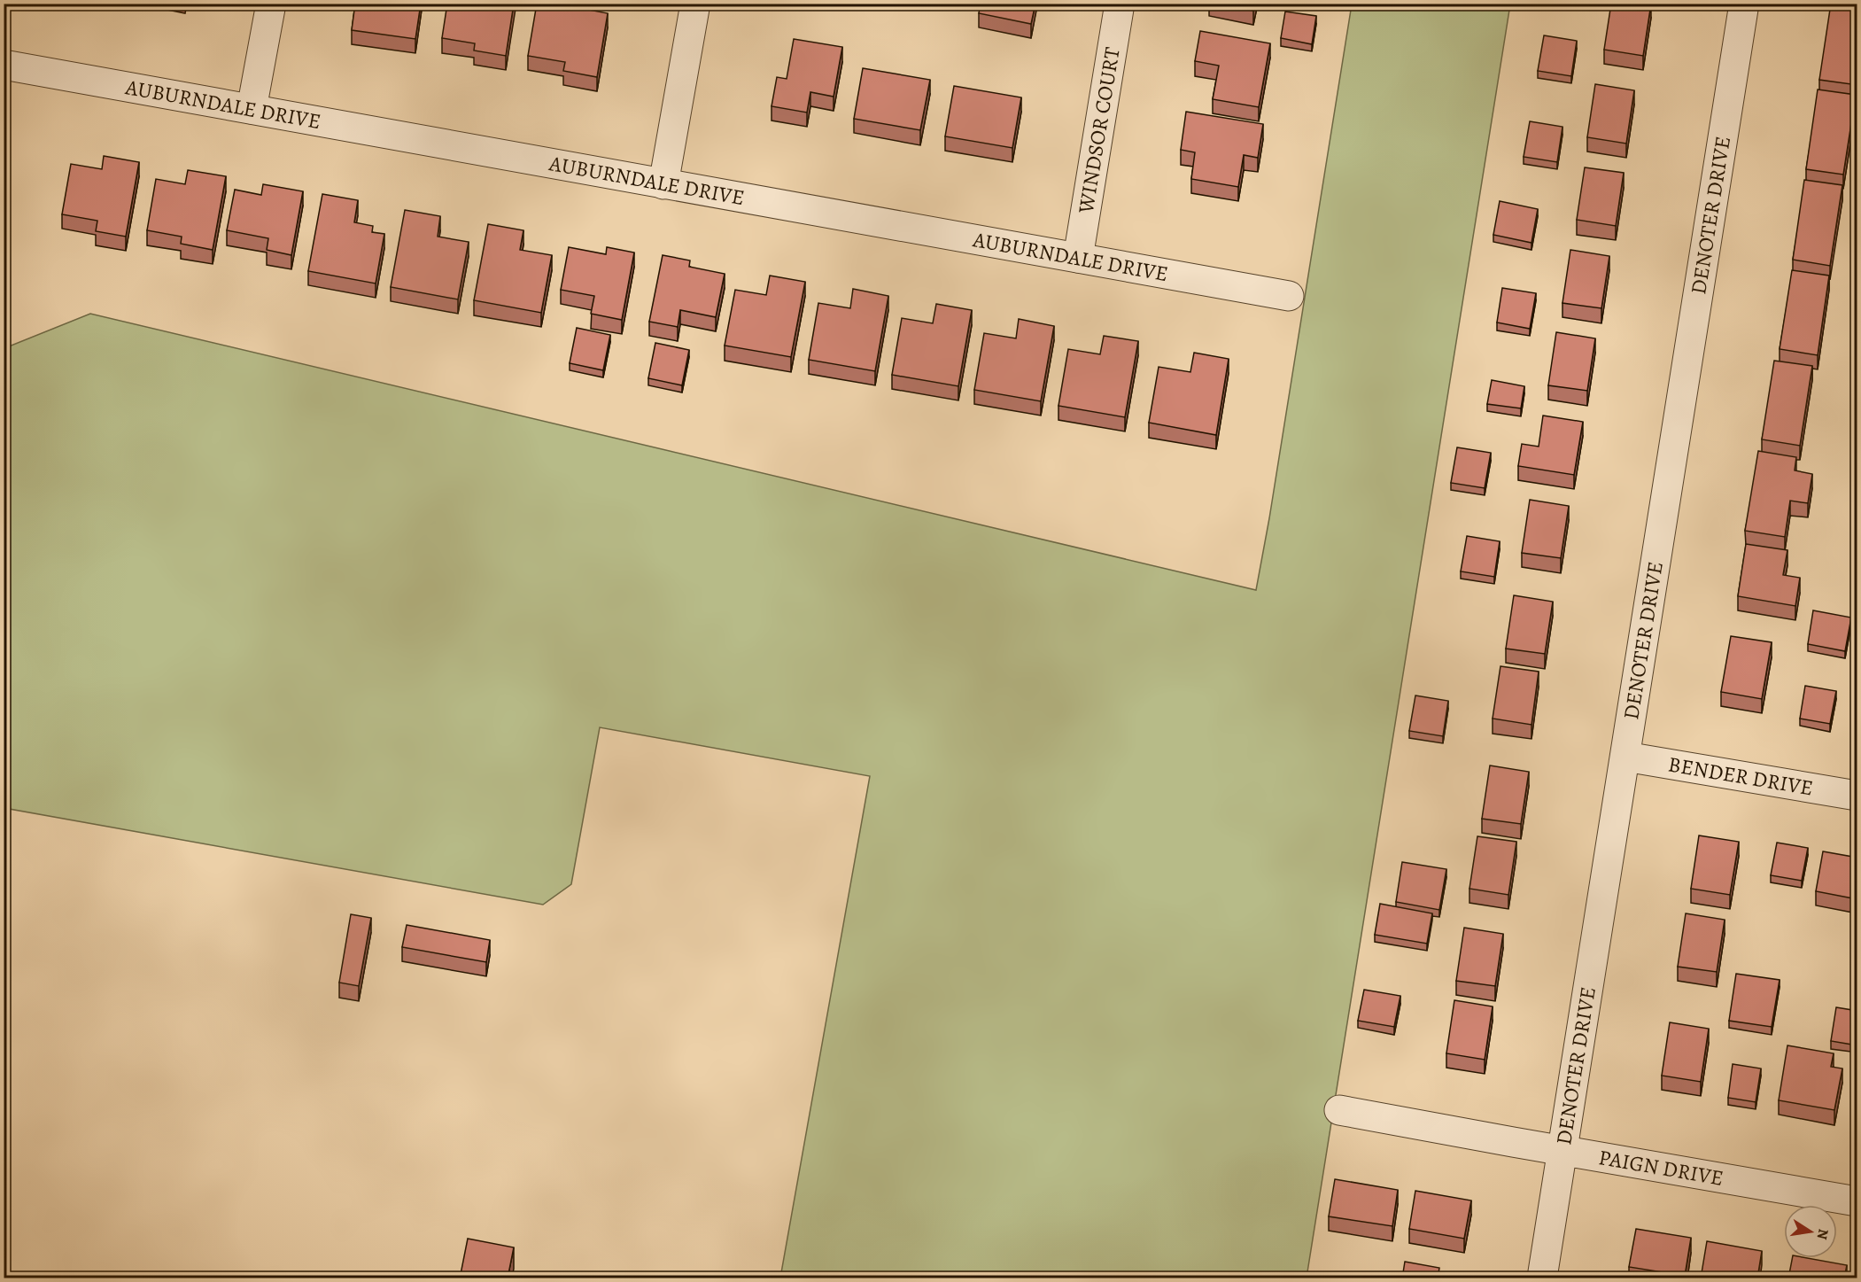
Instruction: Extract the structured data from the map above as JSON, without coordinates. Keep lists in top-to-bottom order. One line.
{"streets":{"street":["AUBURNDALE DRIVE","WINDSOR COURT","DENOTER DRIVE","BENDER DRIVE","PAIGN DRIVE"]},"crossings":[["AUBURNDALE DRIVE","WINDSOR COURT"],["DENOTER DRIVE","BENDER DRIVE"],["DENOTER DRIVE","PAIGN DRIVE"]],"north":"right"}
